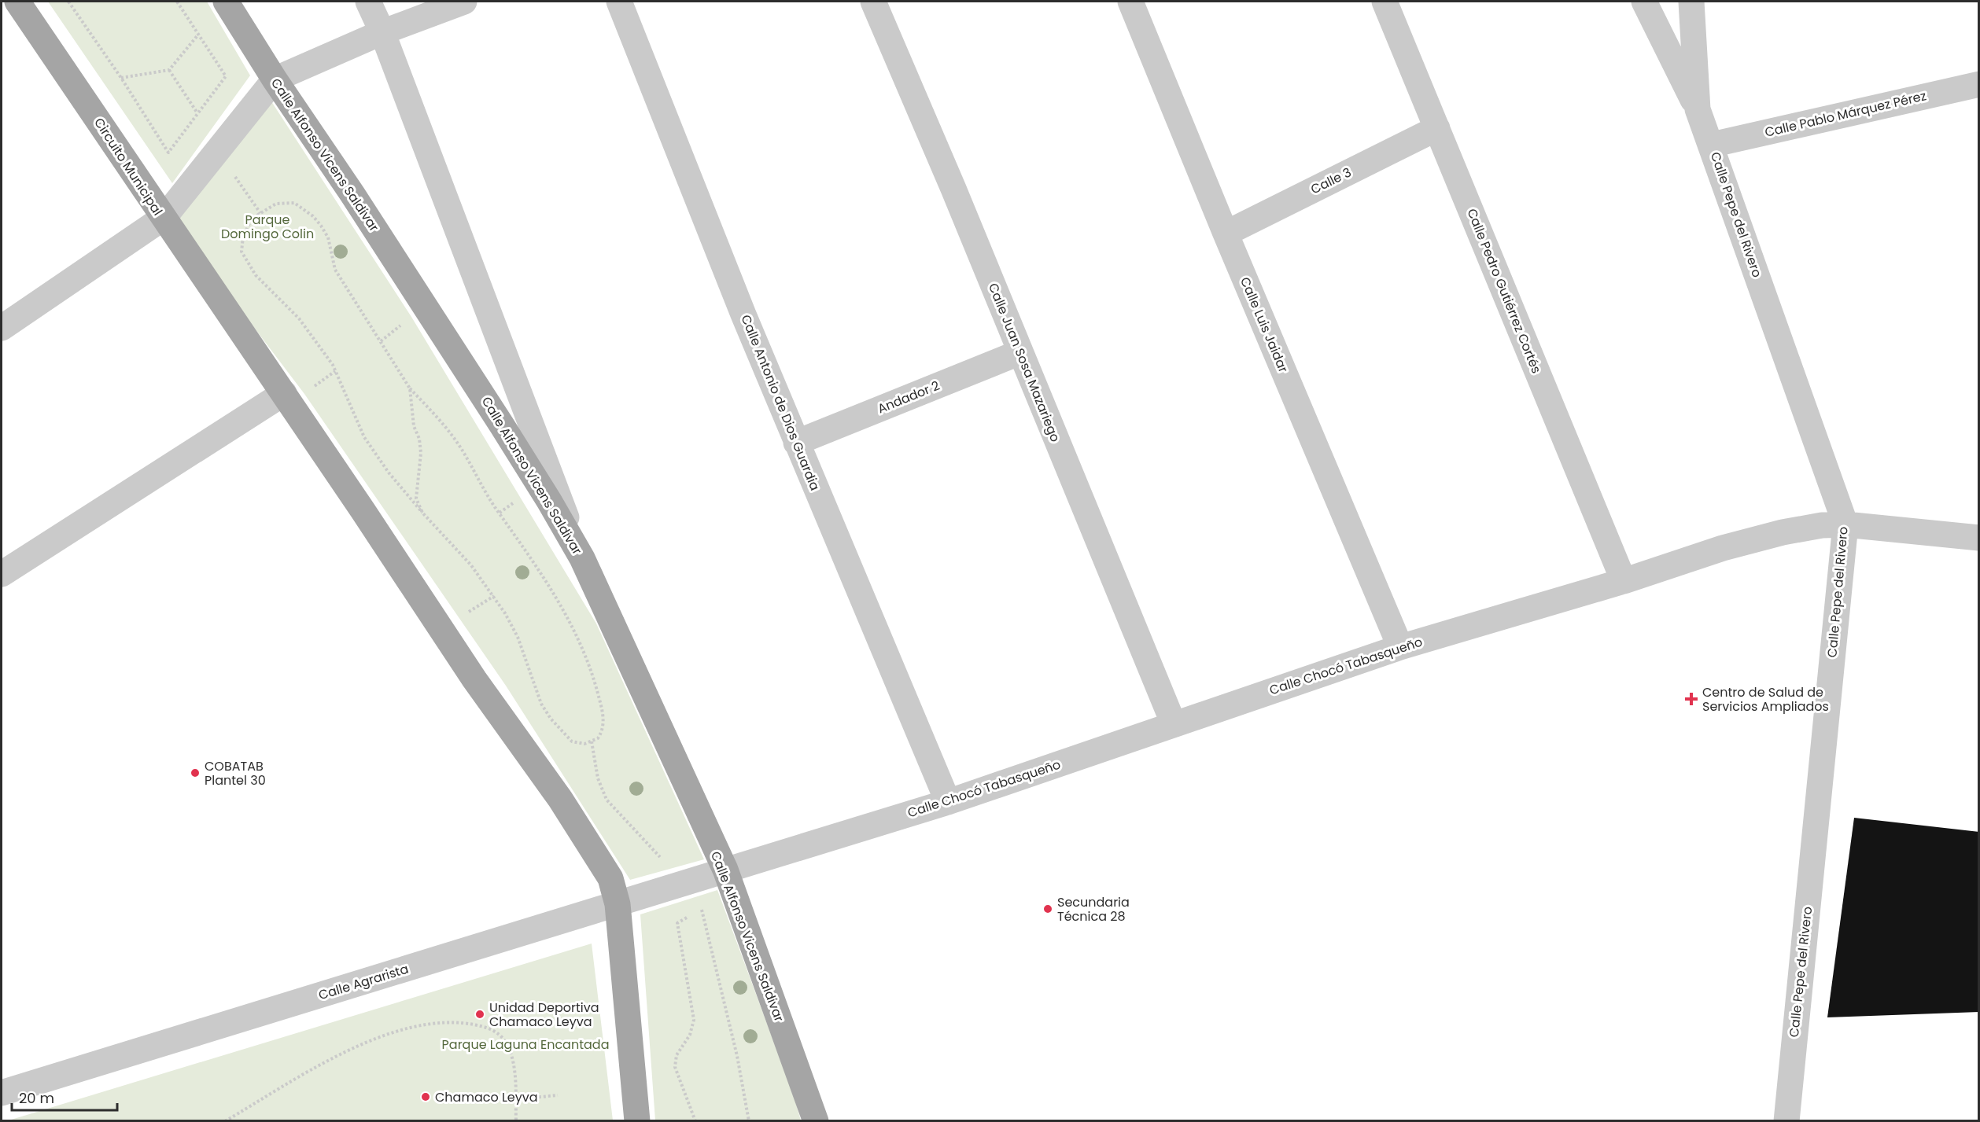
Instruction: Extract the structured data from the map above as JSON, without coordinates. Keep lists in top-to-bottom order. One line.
{"streets":{"main road":["Calle Alfonso Vicens Saldivar","Circuito Municipal"],"street":["Calle Pablo Márquez Pérez","Calle 3","Calle Pepe del Rivero","Calle Pedro Gutiérrez Cortés","Calle Luis Jaidar","Calle Juan Sosa Mazariego","Andador 2","Calle Antonio de Dios Guardia","Calle Chocó Tabasqueño","Calle Agrarista"]},"crossings":[["Calle Pablo Márquez Pérez","Calle Pepe del Rivero"],["Calle Alfonso Vicens Saldivar","Calle Chocó Tabasqueño"],["Calle Alfonso Vicens Saldivar","Calle Agrarista"],["Calle 3","Calle Pedro Gutiérrez Cortés"],["Calle 3","Calle Luis Jaidar"],["Calle Pepe del Rivero","Calle Chocó Tabasqueño"],["Calle Pedro Gutiérrez Cortés","Calle Chocó Tabasqueño"],["Calle Luis Jaidar","Calle Chocó Tabasqueño"],["Calle Juan Sosa Mazariego","Andador 2"],["Calle Juan Sosa Mazariego","Calle Chocó Tabasqueño"],["Andador 2","Calle Antonio de Dios Guardia"],["Calle Antonio de Dios Guardia","Calle Chocó Tabasqueño"],["Calle Chocó Tabasqueño","Calle Agrarista"]],"parks":["Parque Domingo Colin","Parque Laguna Encantada"],"places":{"health":["Centro de Salud de Servicios Ampliados"],"other":["COBATAB Plantel 30","Secundaria Técnica 28","Unidad Deportiva Chamaco Leyva","Chamaco Leyva"]},"scale_bar":"20 m"}
